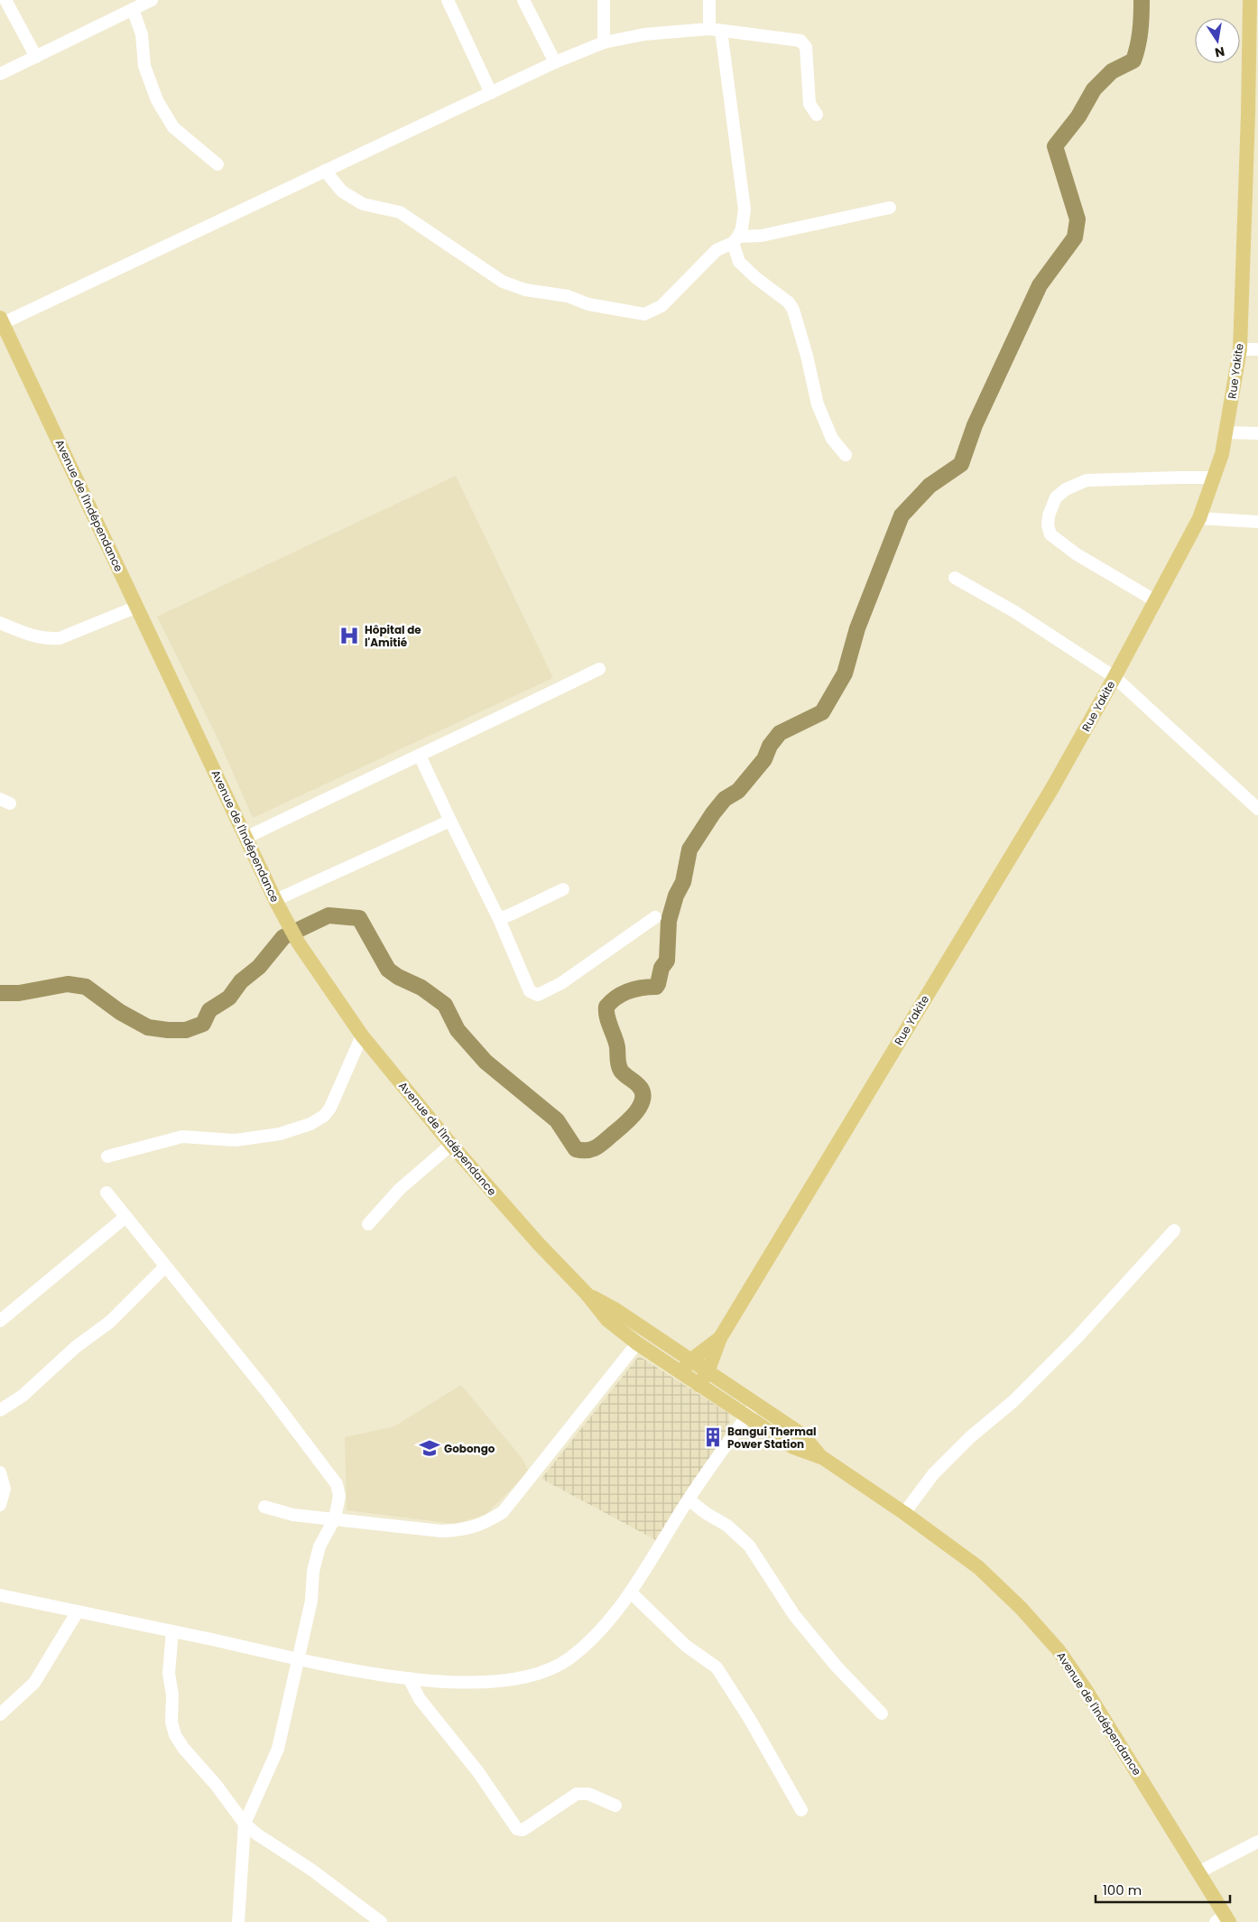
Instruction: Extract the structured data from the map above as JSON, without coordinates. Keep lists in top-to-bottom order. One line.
{"streets":{"main road":["Rue Yakite","Avenue de l'Indépendance"]},"crossings":[["Rue Yakite","Avenue de l'Indépendance"]],"places":{"hospital":["Hôpital de l'Amitié"],"building":["Bangui Thermal Power Station"],"school or university":["Gobongo"]},"scale_bar":"100 m","north":"bottom"}
